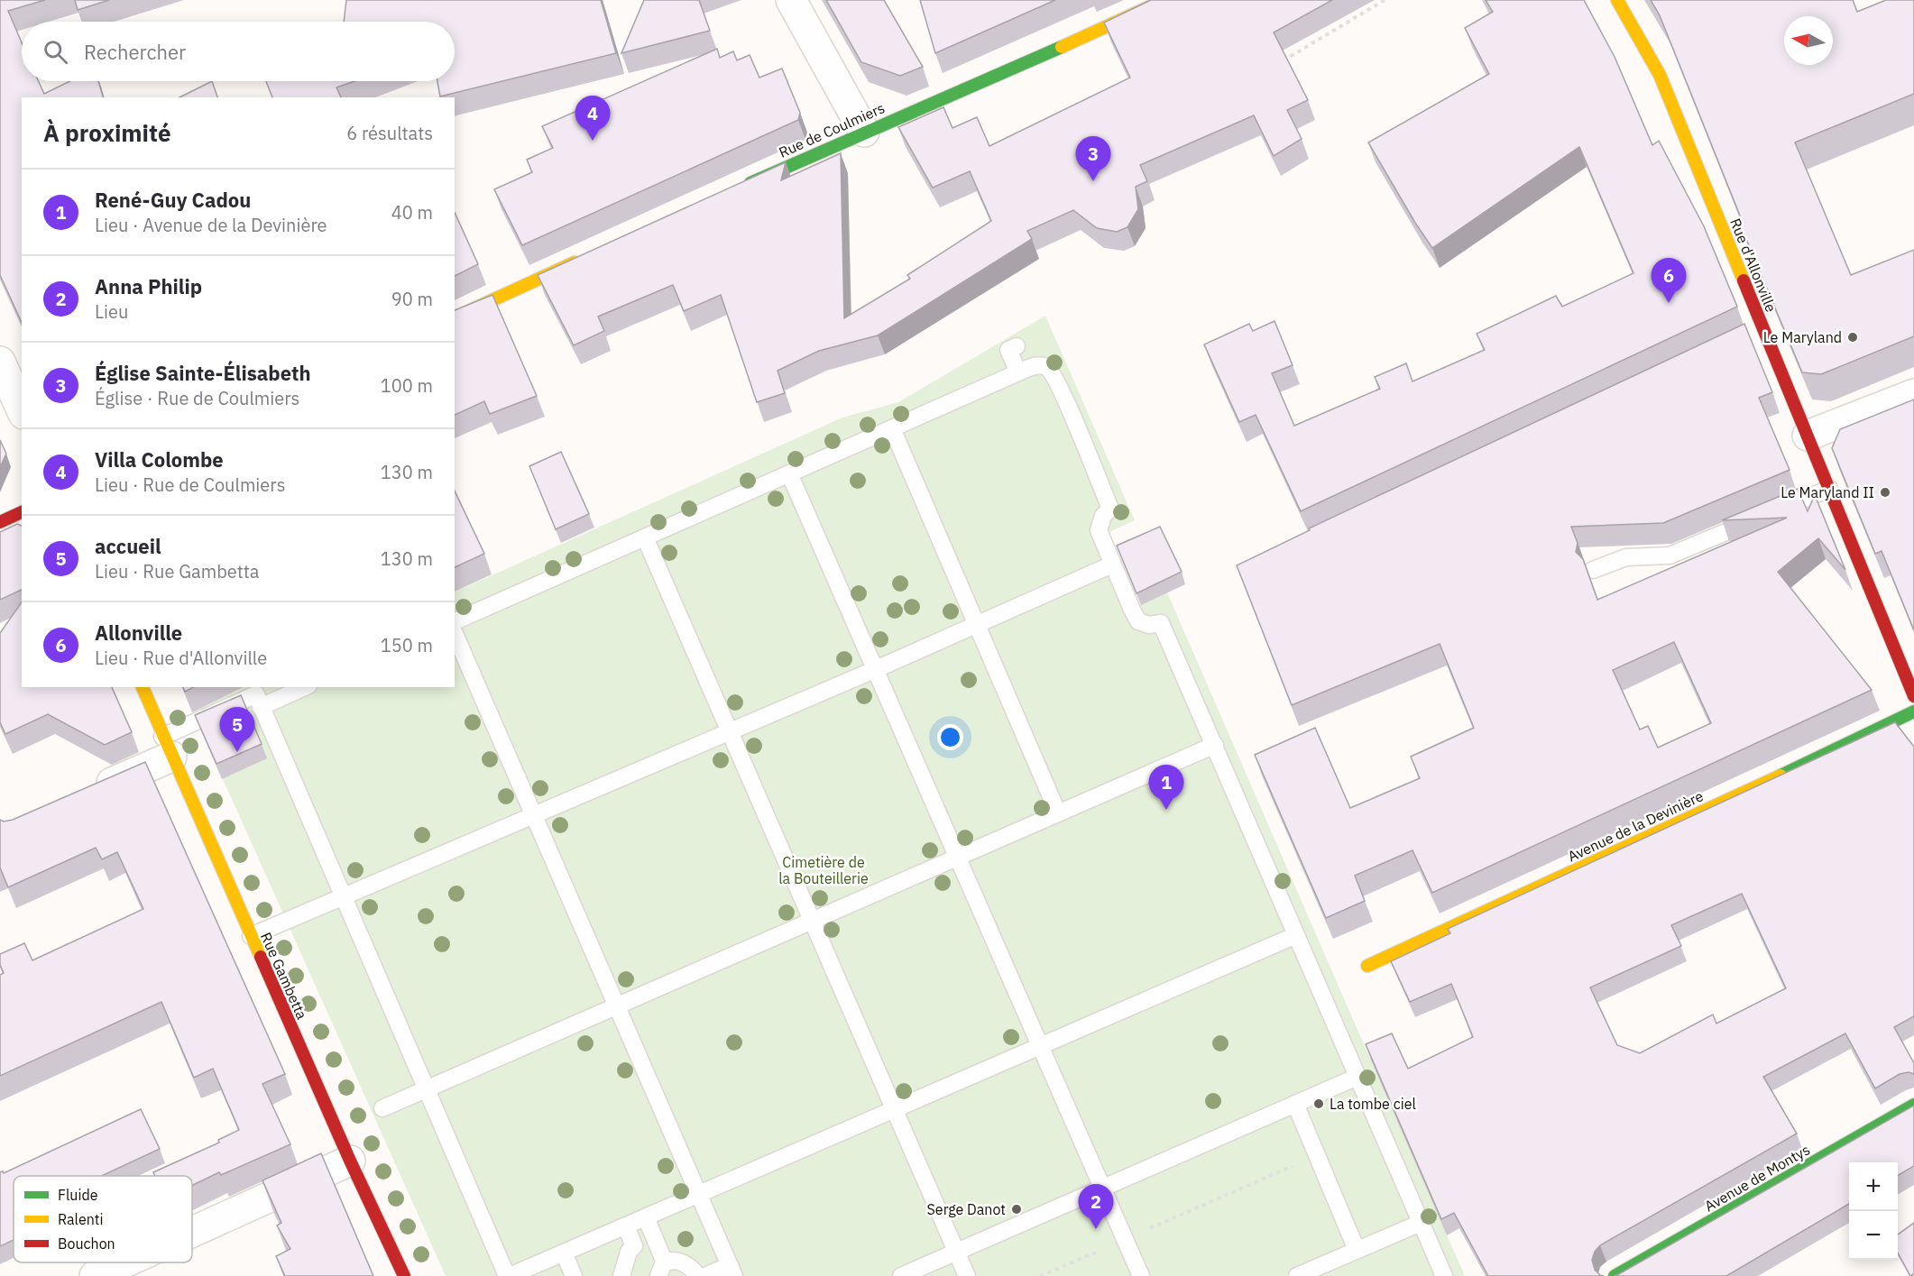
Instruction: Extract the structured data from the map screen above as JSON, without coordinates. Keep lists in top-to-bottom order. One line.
{"streets":{"street":["Rue de Coulmiers","Rue d'Allonville","Avenue de la Devinière","Rue Gambetta","Avenue de Montys"]},"parks":["Cimetière de la Bouteillerie"],"places":["Le Maryland","Le Maryland II","La tombe ciel","Serge Danot"],"legend":["Fluide","Ralenti","Bouchon"],"north":"left","page":{"search":"Rechercher","pins":["4","3","6","5","1","2"],"heading":["À proximité","6 résultats"],"list":[{"mark":"1","name":"René-Guy Cadou","note":"Lieu · Avenue de la Devinière","value":"40 m"},{"mark":"2","name":"Anna Philip","note":"Lieu","value":"90 m"},{"mark":"3","name":"Église Sainte-Élisabeth","note":"Église · Rue de Coulmiers","value":"100 m"},{"mark":"4","name":"Villa Colombe","note":"Lieu · Rue de Coulmiers","value":"130 m"},{"mark":"5","name":"accueil","note":"Lieu · Rue Gambetta","value":"130 m"},{"mark":"6","name":"Allonville","note":"Lieu · Rue d'Allonville","value":"150 m"}],"map_buttons":["+","−"]}}
